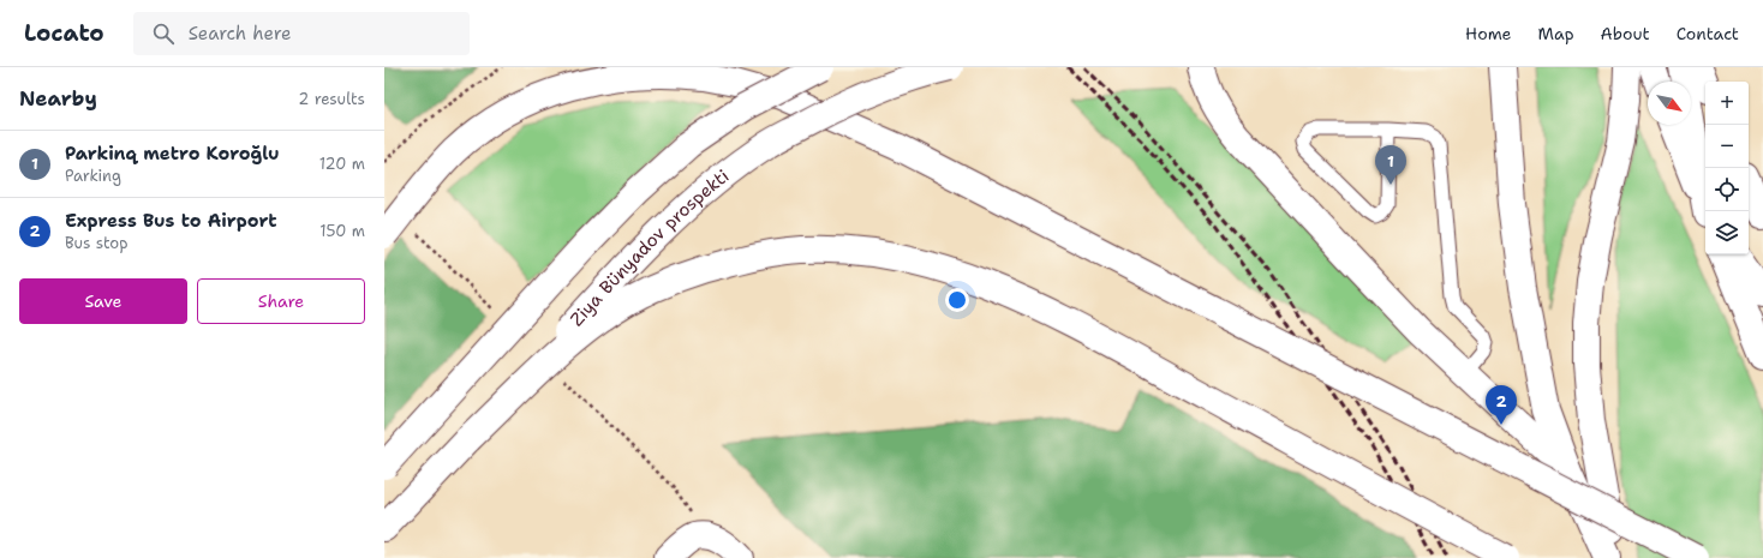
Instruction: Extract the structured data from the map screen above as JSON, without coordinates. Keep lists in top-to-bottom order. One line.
{"streets":{"main road":["Ziya Bünyadov prospekti"]},"north":"bottom right","page":{"header":"Locato","search":"Search here","nav":["Home","Map","About","Contact"],"heading":["Nearby","2 results"],"map_buttons":["+","−"],"list":[{"mark":"1","name":"Parkinq metro Koroğlu","note":"Parking","value":"120 m"},{"mark":"2","name":"Express Bus to Airport","note":"Bus stop","value":"150 m"}],"pins":["1","2"],"buttons":["Save","Share"]}}
